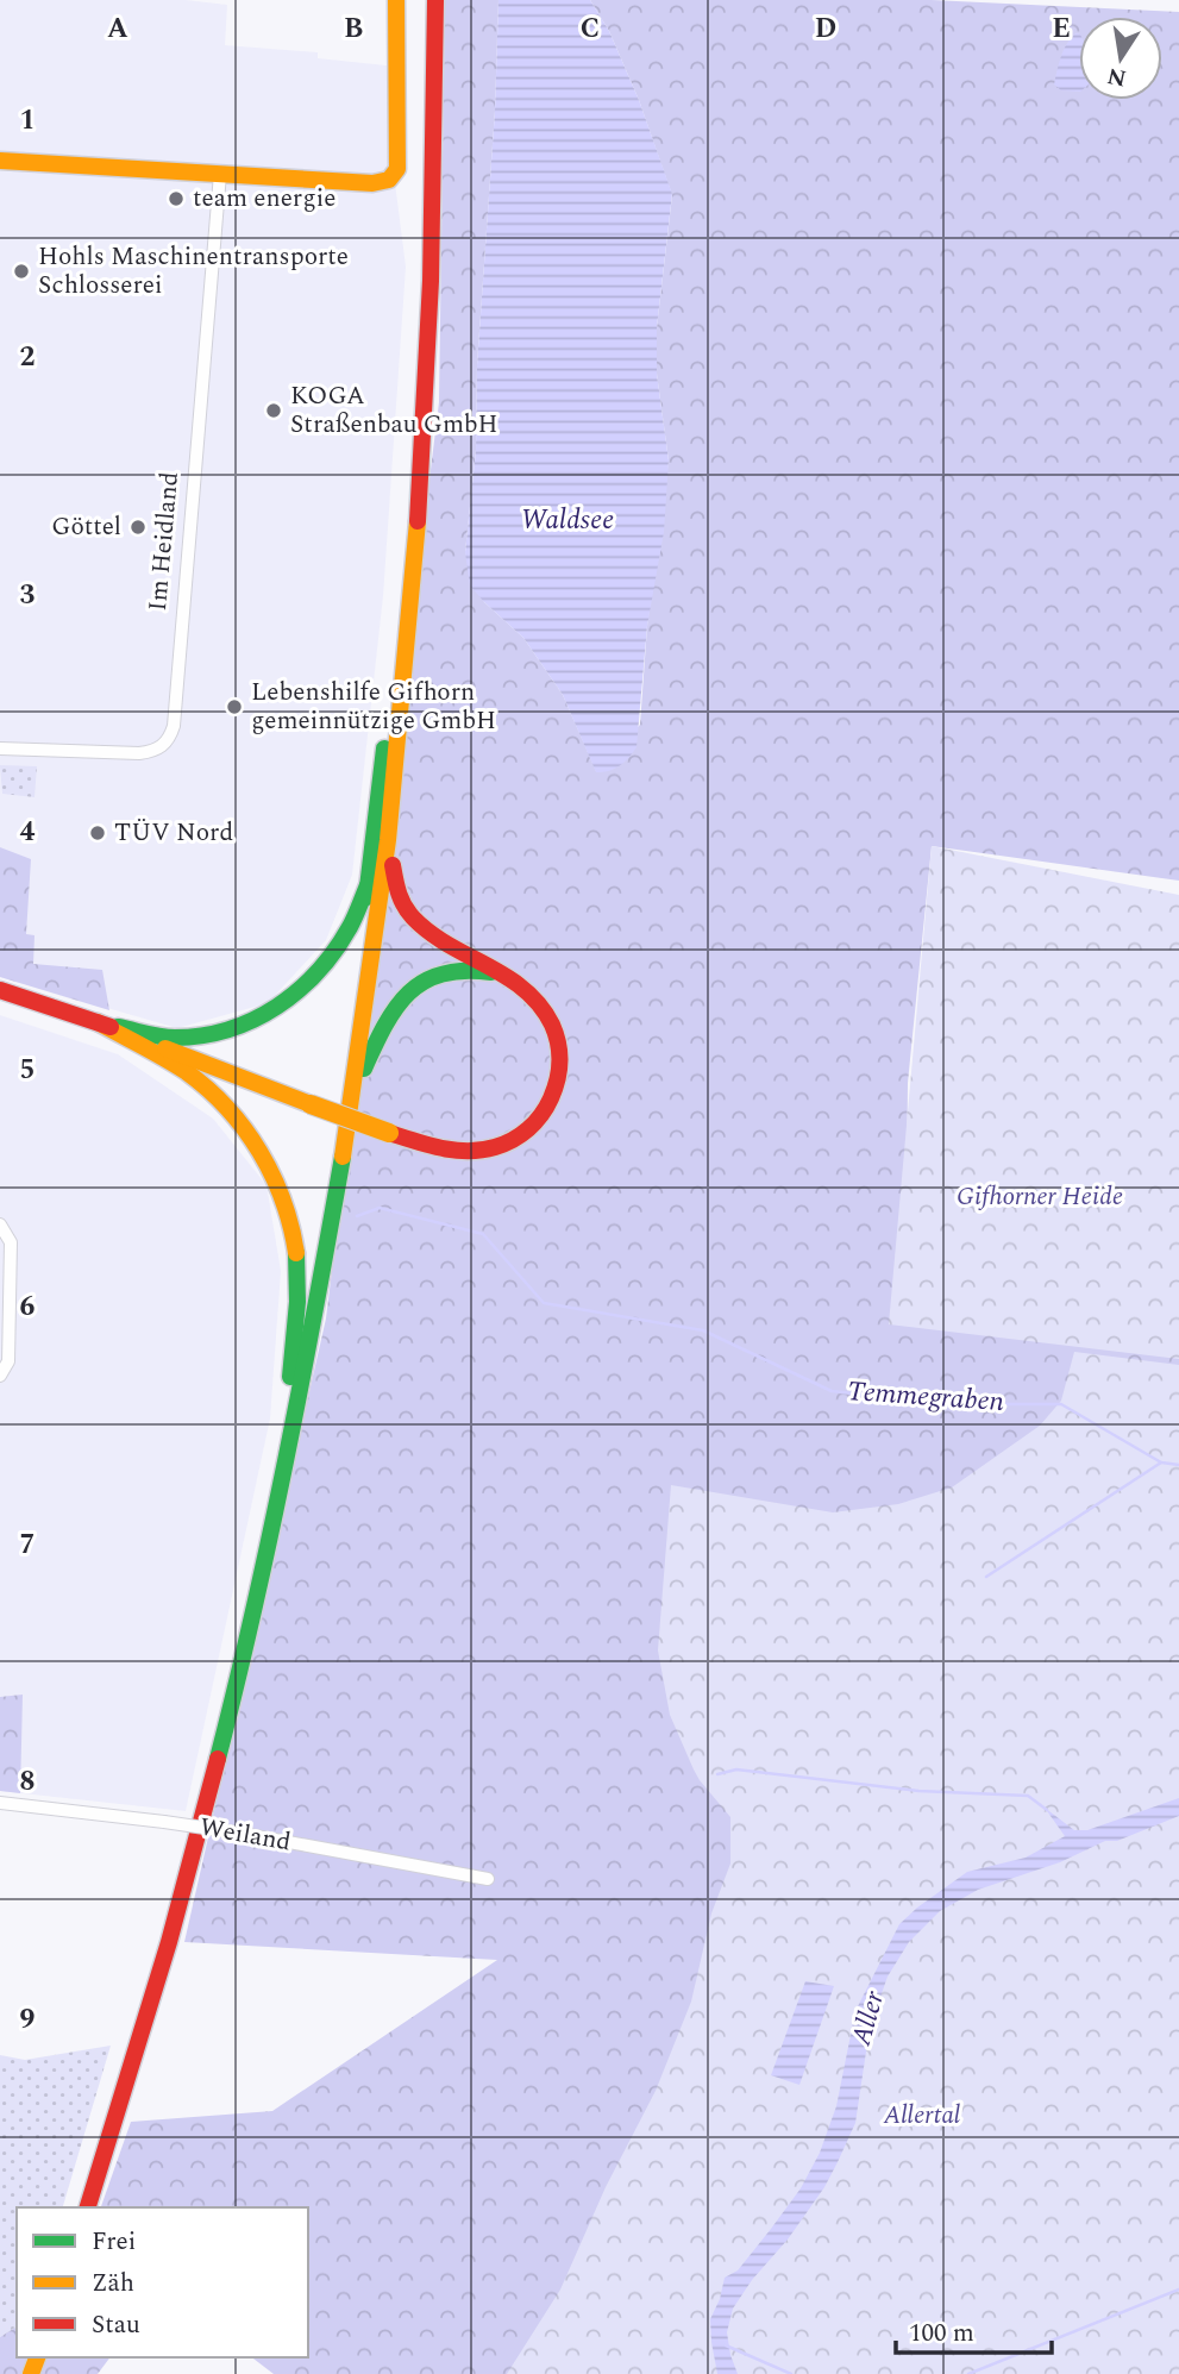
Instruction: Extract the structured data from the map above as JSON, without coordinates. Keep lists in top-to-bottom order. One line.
{"streets":{"street":["Im Heidland","Weiland"]},"water":["Waldsee","Temmegraben","Aller"],"parks":["Gifhorner Heide","Allertal"],"places":["team energie","Hohls Maschinentransporte Schlosserei","KOGA Straßenbau GmbH","Göttel","Lebenshilfe Gifhorn gemeinnützige GmbH","TÜV Nord"],"legend":["Frei","Zäh","Stau"],"scale_bar":"100 m","north":"bottom","grid":{"columns":["A","B","C","D","E"],"rows":["1","2","3","4","5","6","7","8","9"]}}
